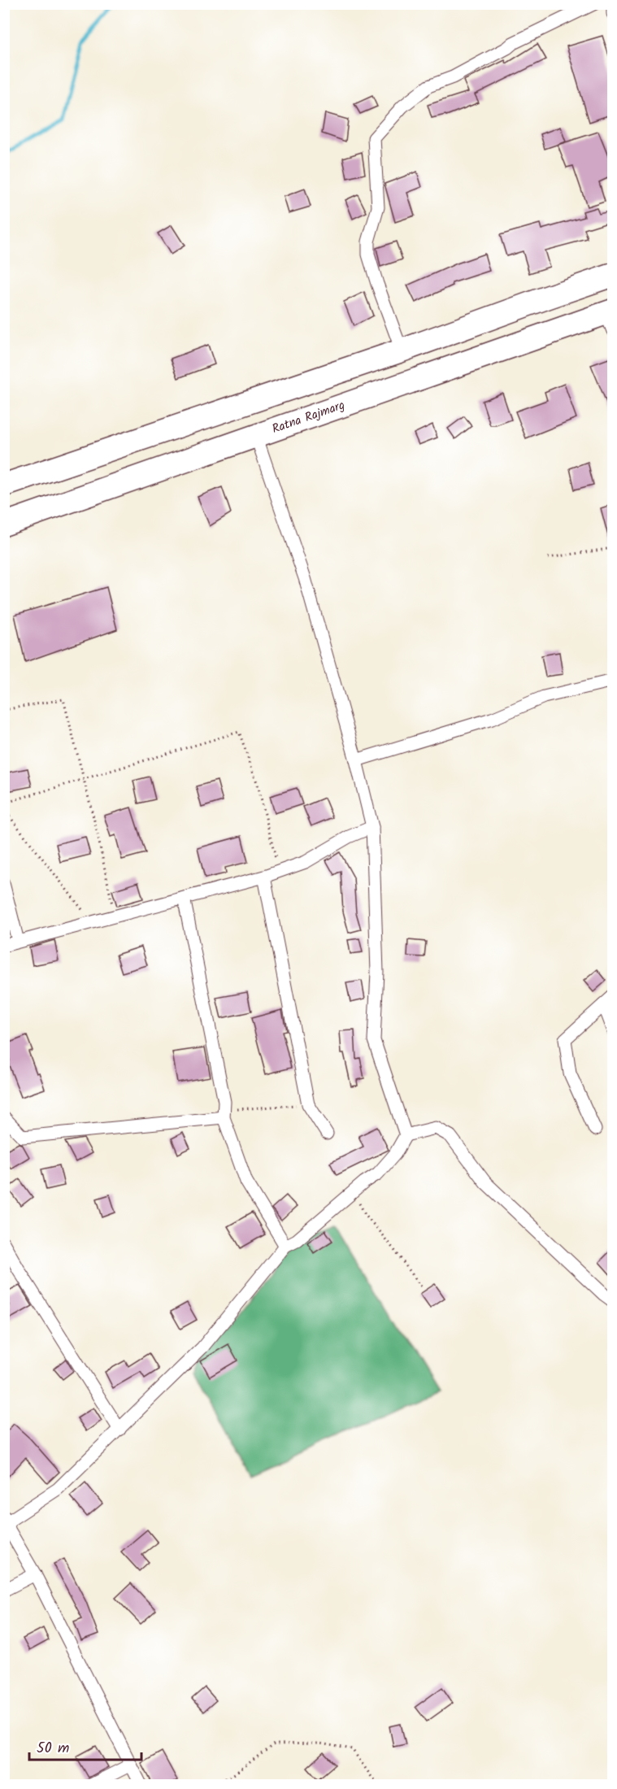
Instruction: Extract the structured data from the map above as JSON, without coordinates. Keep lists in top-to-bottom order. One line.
{"streets":{"highway":["Ratna Rajmarg"]},"scale_bar":"50 m"}
